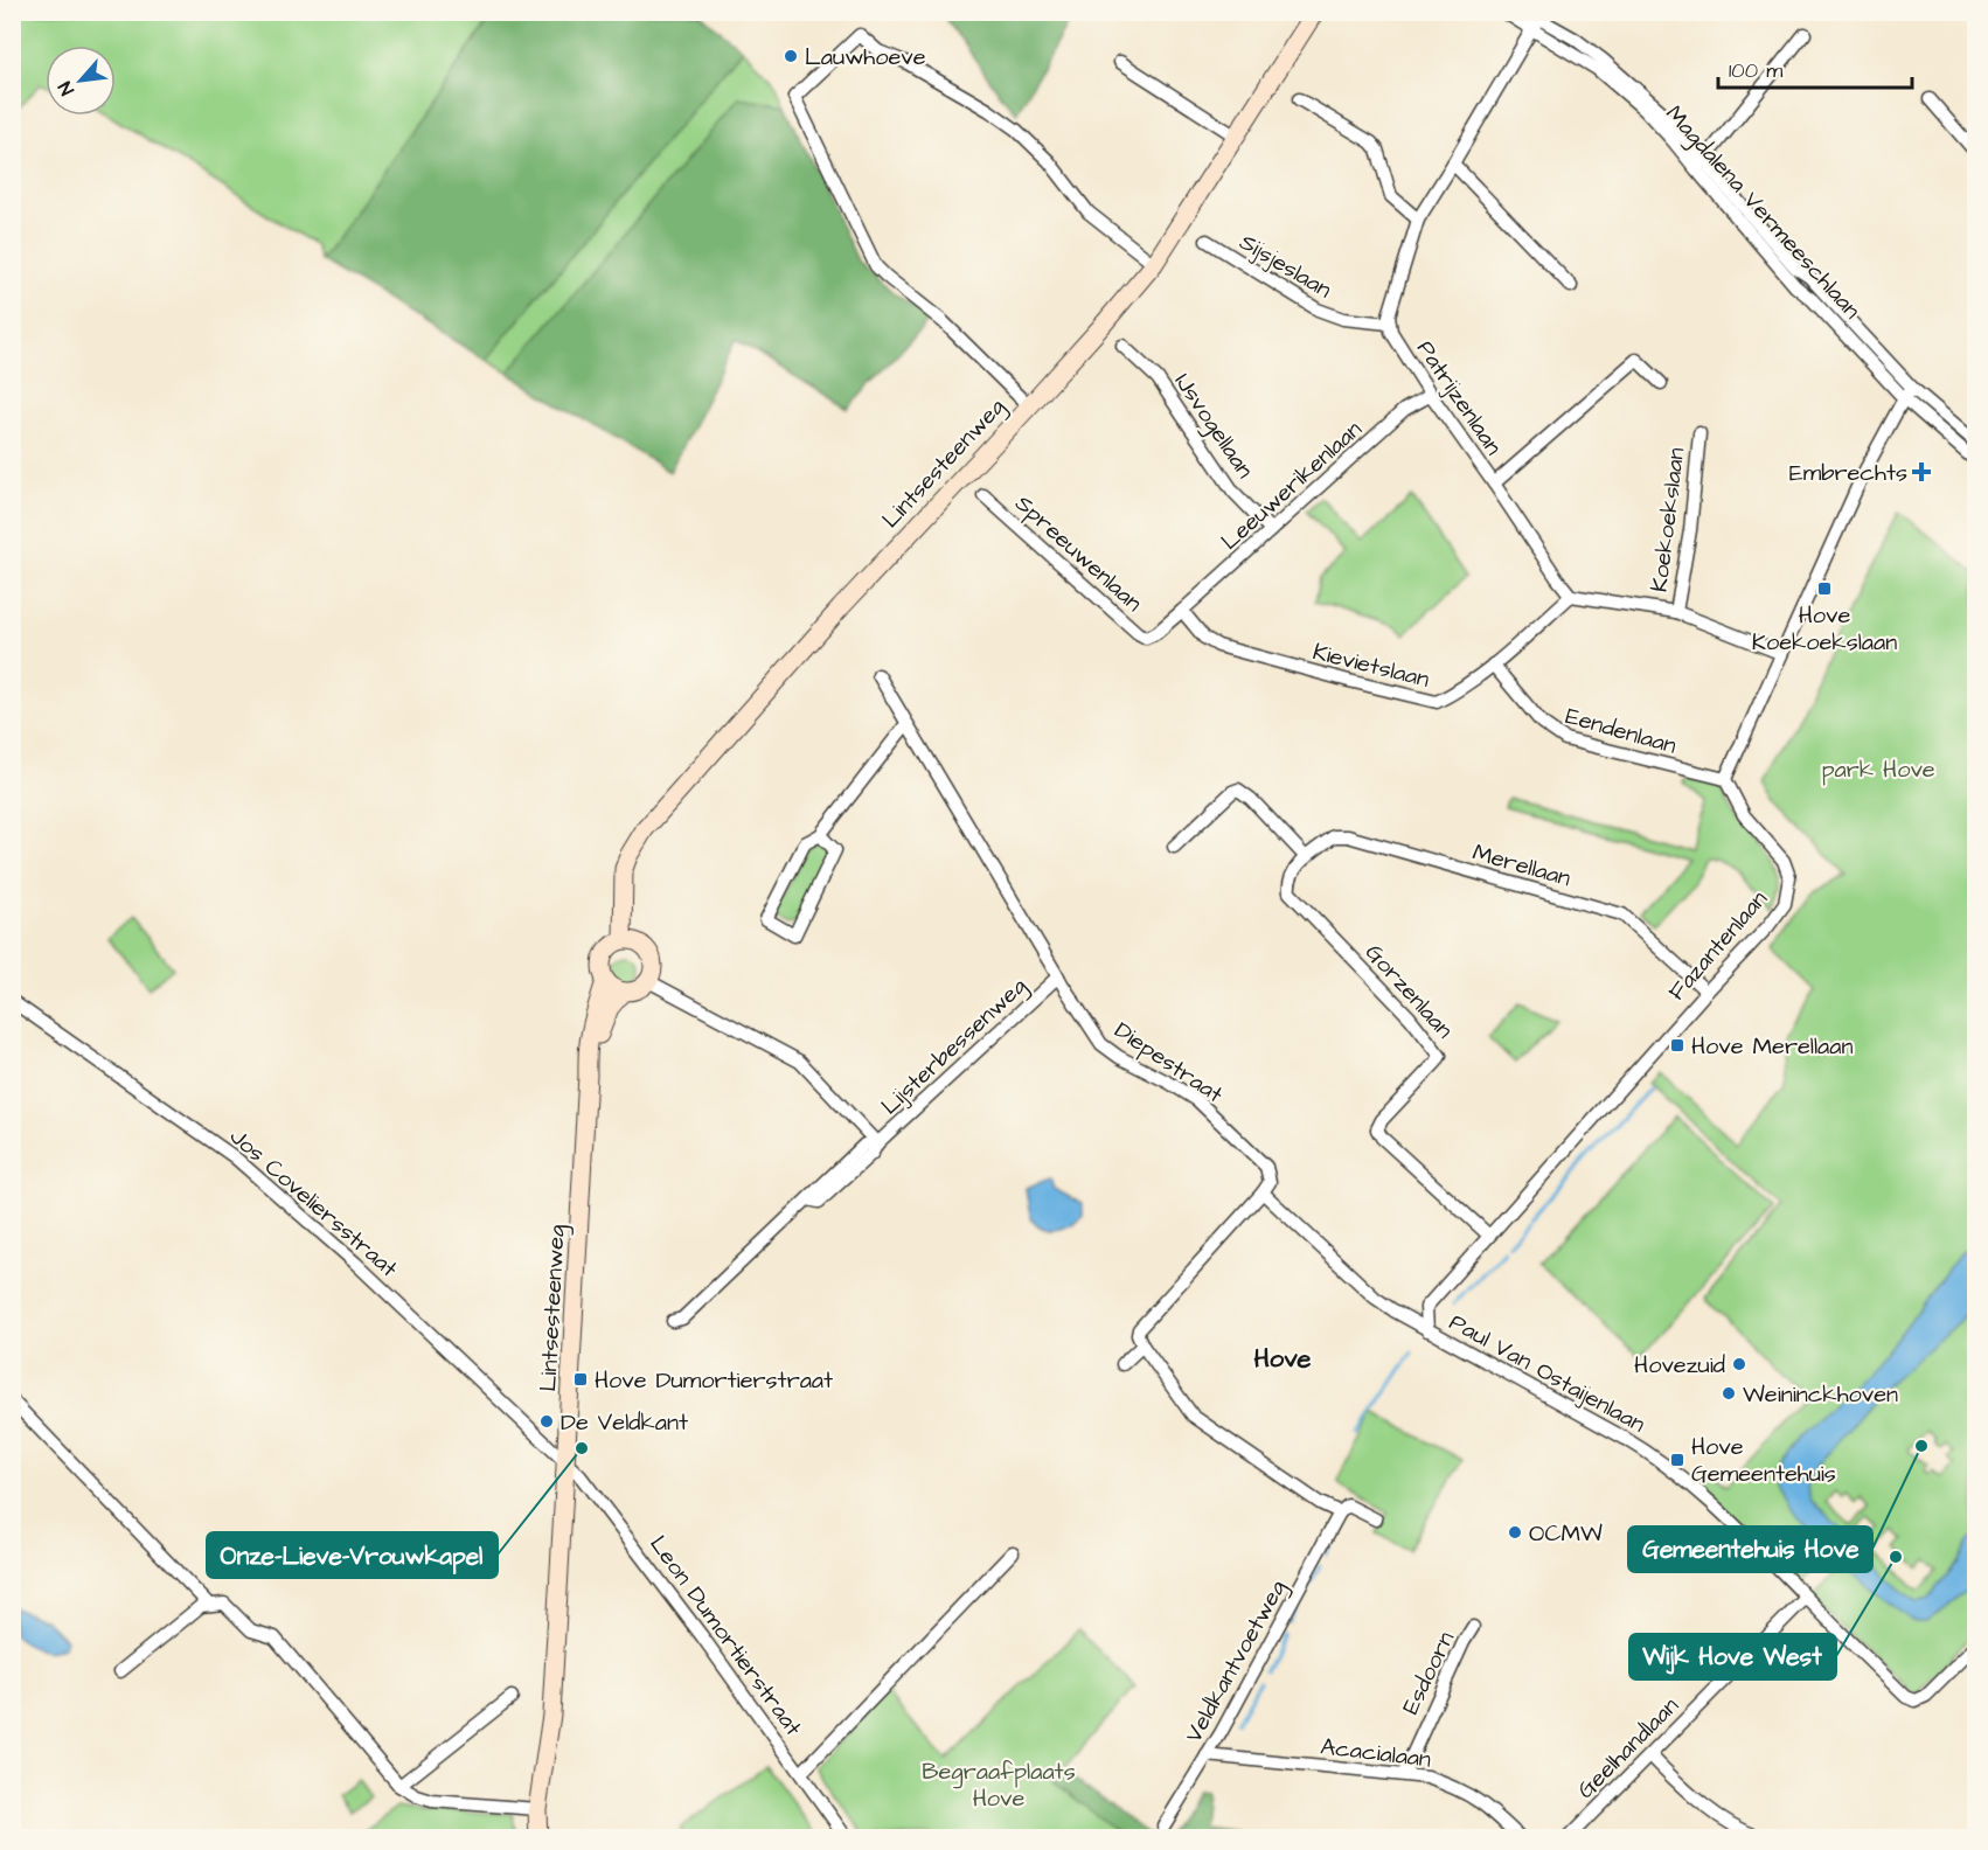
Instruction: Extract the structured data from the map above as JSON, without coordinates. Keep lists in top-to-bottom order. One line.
{"streets":{"street":["Magdalena Vermeeschlaan","Sijsjeslaan","Patrijzenlaan","IJsvogellaan","Lintsesteenweg","Leeuwerikenlaan","Koekoekslaan","Spreeuwenlaan","Kievietslaan","Eendenlaan","Merellaan","Fazantenlaan","Gorzenlaan","Lijsterbessenweg","Diepestraat","Jos Coveliersstraat","Paul Van Ostaijenlaan","Leon Dumortierstraat","Veldkantvoetweg","Esdoorn","Geelhandlaan","Acacialaan"]},"crossings":[["Sijsjeslaan","Patrijzenlaan"],["Patrijzenlaan","Leeuwerikenlaan"],["Patrijzenlaan","Kievietslaan"],["IJsvogellaan","Leeuwerikenlaan"],["Lintsesteenweg","Jos Coveliersstraat"],["Lintsesteenweg","Leon Dumortierstraat"],["Leeuwerikenlaan","Spreeuwenlaan"],["Leeuwerikenlaan","Kievietslaan"],["Spreeuwenlaan","Kievietslaan"],["Kievietslaan","Eendenlaan"],["Eendenlaan","Fazantenlaan"],["Merellaan","Fazantenlaan"],["Merellaan","Gorzenlaan"],["Fazantenlaan","Gorzenlaan"],["Fazantenlaan","Paul Van Ostaijenlaan"],["Lijsterbessenweg","Diepestraat"],["Diepestraat","Paul Van Ostaijenlaan"],["Jos Coveliersstraat","Leon Dumortierstraat"],["Paul Van Ostaijenlaan","Geelhandlaan"],["Veldkantvoetweg","Acacialaan"],["Esdoorn","Acacialaan"]],"districts":["Hove"],"parks":["park Hove","Begraafplaats Hove"],"places":{"other":["Lauwhoeve","Hovezuid","Weininckhoven","De Veldkant","Gemeentehuis Hove","Onze-Lieve-Vrouwkapel","OCMW","Wijk Hove West"],"health":["Embrechts"],"transit":["Hove Koekoekslaan","Hove Merellaan","Hove Dumortierstraat","Hove Gemeentehuis"]},"scale_bar":"100 m","north":"bottom left"}
